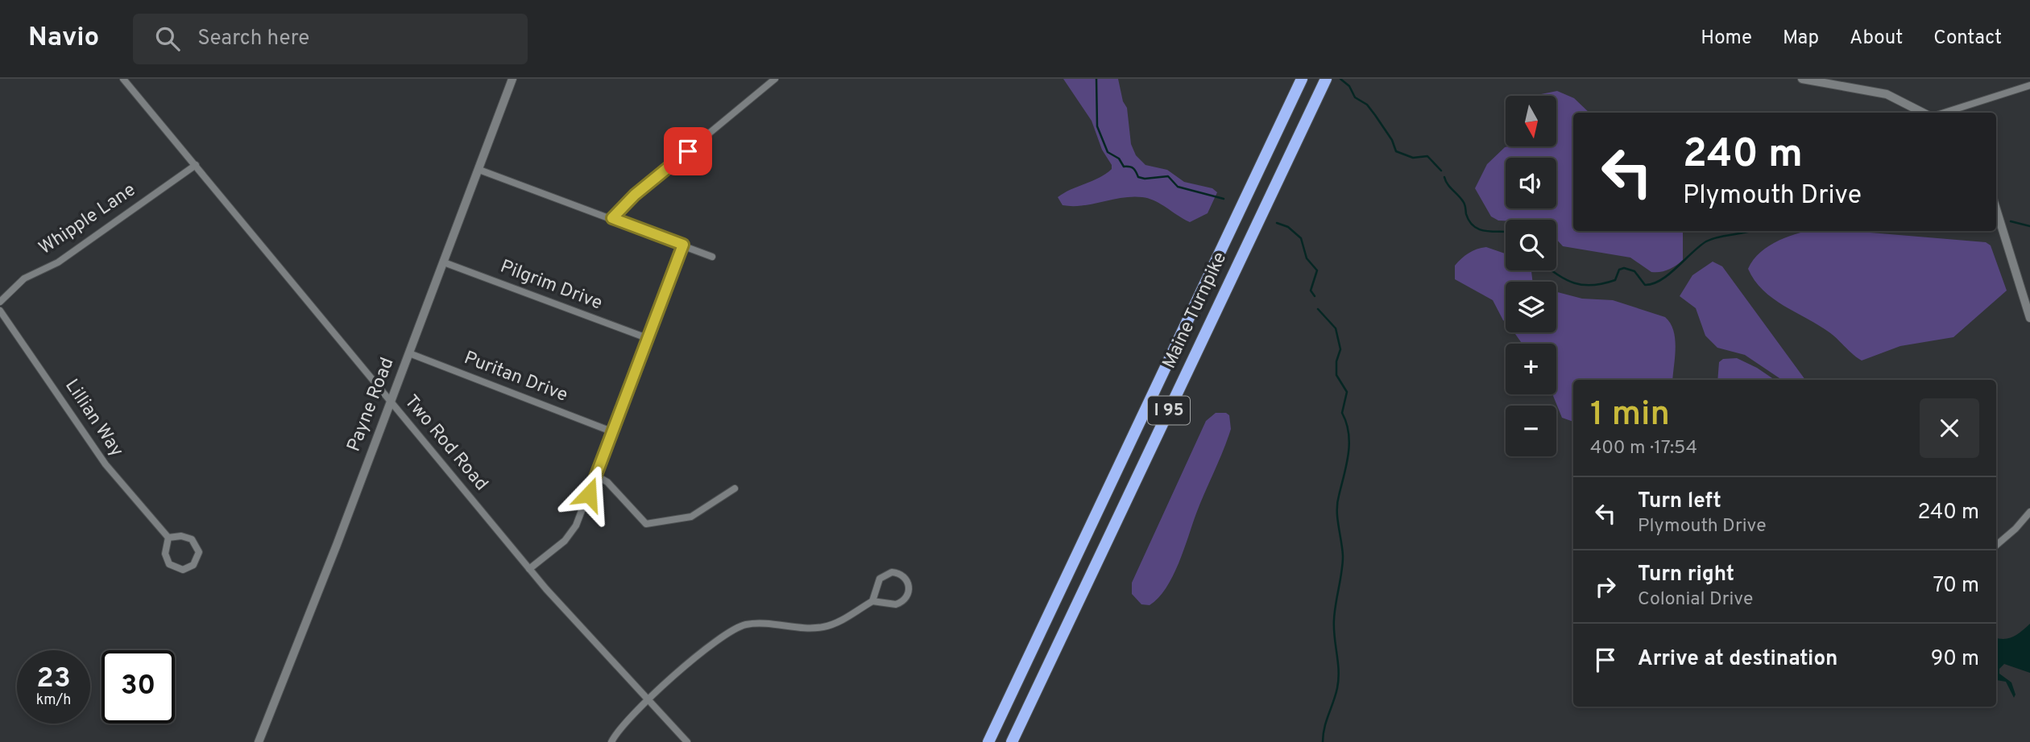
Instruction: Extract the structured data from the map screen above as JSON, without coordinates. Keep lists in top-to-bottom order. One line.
{"streets":{"highway":["Maine Turnpike","I 95"],"main road":["Payne Road"],"street":["Whipple Lane","Pilgrim Drive","Puritan Drive","Lillian Way","Two Rod Road"]},"crossings":[["Whipple Lane","Two Rod Road"],["Pilgrim Drive","Payne Road"],["Puritan Drive","Payne Road"],["Payne Road","Two Rod Road"]],"north":"bottom","page":{"header":"Navio","search":"Search here","nav":["Home","Map","About","Contact"],"map_buttons":["+","−"],"turn":["240 m","Plymouth Drive"],"heading":["1 min","400 m · 17:54"],"list":[{"name":"Turn left","note":"Plymouth Drive","value":"240 m"},{"name":"Turn right","note":"Colonial Drive","value":"70 m"},{"name":"Arrive at destination","value":"90 m"}],"speed":"23 km/h","limit":"30"}}
